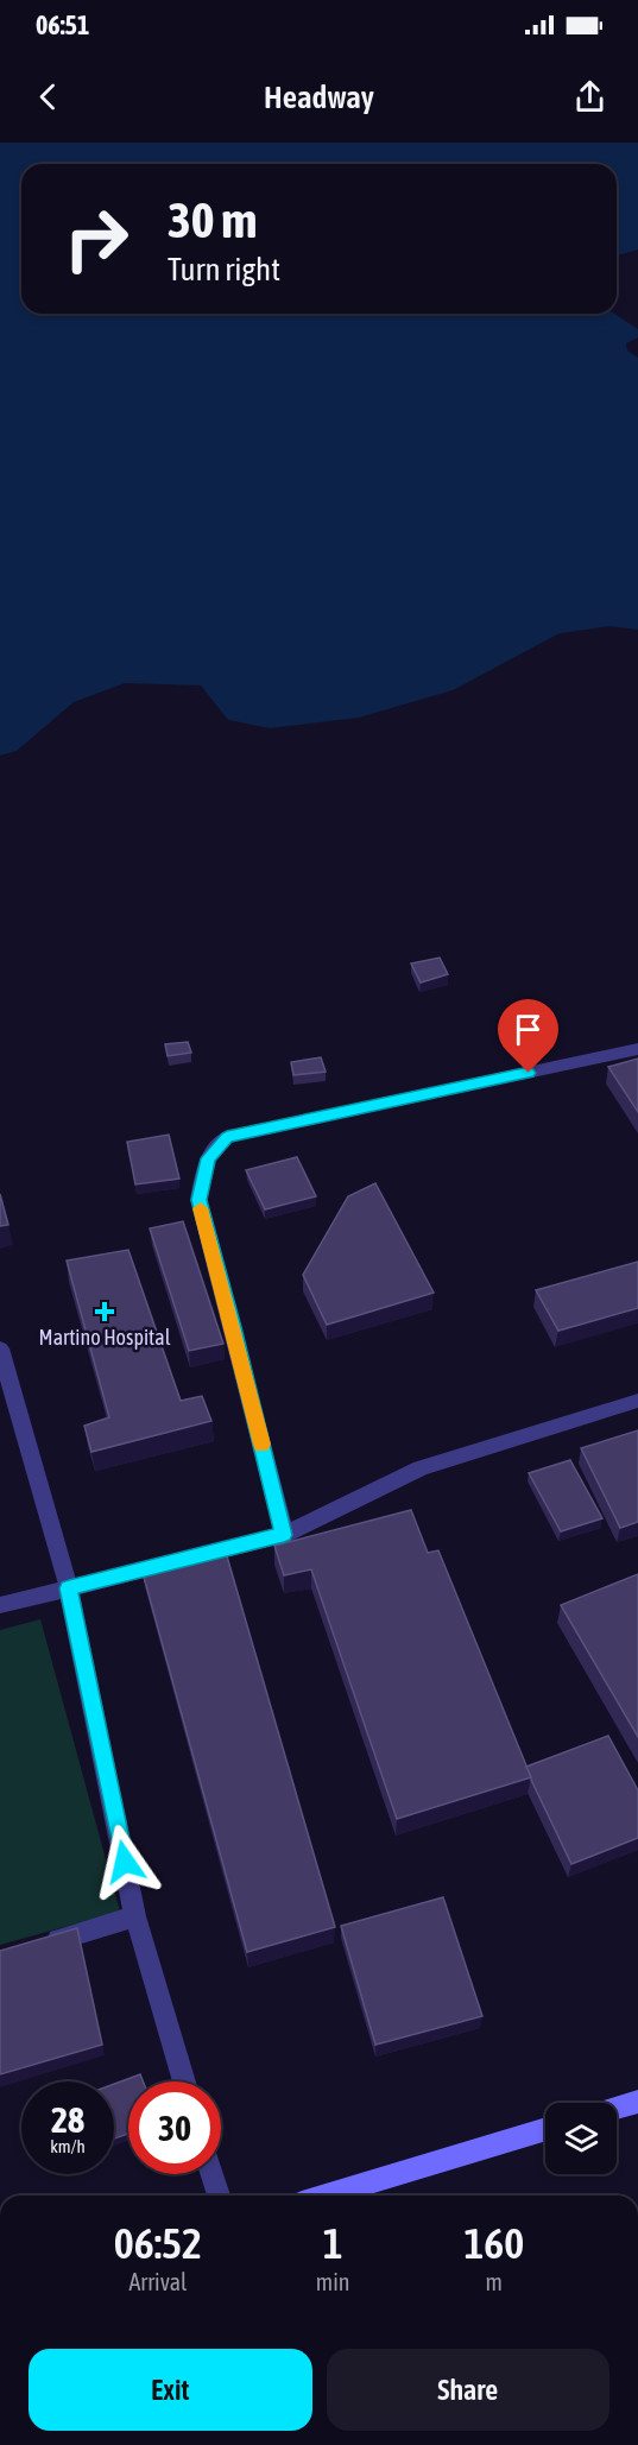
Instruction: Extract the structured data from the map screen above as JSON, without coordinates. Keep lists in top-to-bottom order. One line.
{"places":{"health":["Martino Hospital"]},"page":{"status":"06:51","header":"Headway","turn":["30 m","Turn right"],"speed":"28 km/h","limit":"30","eta":["06:52","Arrival","1","min","160","m"],"buttons":["Exit","Share"]}}
